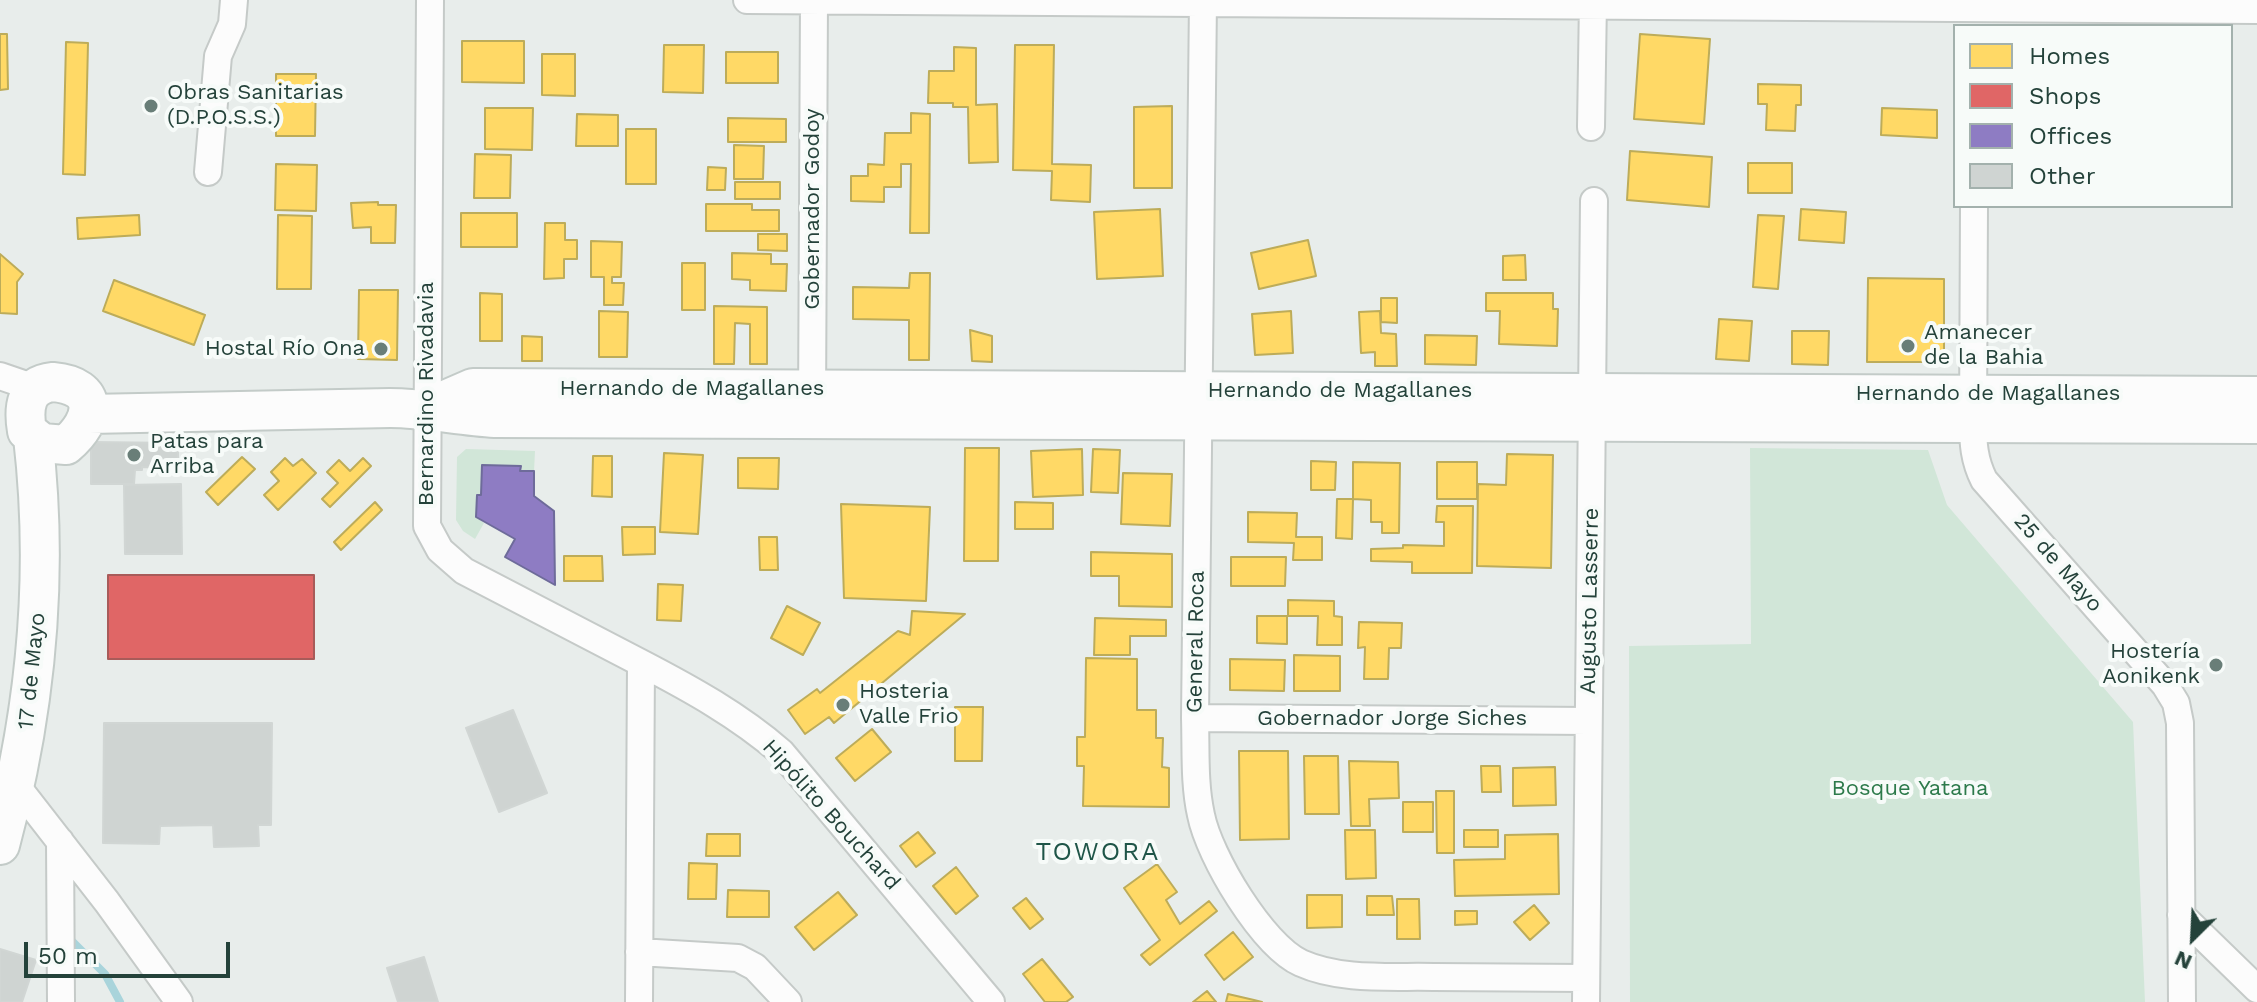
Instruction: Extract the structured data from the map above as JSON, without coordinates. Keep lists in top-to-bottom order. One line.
{"streets":{"main road":["Hernando de Magallanes","17 de Mayo"],"street":["Gobernador Godoy","Bernardino Rivadavia","25 de Mayo","Augusto Lasserre","General Roca","Gobernador Jorge Siches","Hipólito Bouchard"]},"crossings":[["Gobernador Godoy","Hernando de Magallanes"],["Hernando de Magallanes","Bernardino Rivadavia"],["Hernando de Magallanes","25 de Mayo"],["Hernando de Magallanes","Augusto Lasserre"],["Hernando de Magallanes","General Roca"],["Bernardino Rivadavia","Hipólito Bouchard"],["Augusto Lasserre","General Roca"],["Augusto Lasserre","Gobernador Jorge Siches"],["General Roca","Gobernador Jorge Siches"]],"districts":["TOWORA"],"parks":["Bosque Yatana"],"places":["Obras Sanitarias (D.P.O.S.S.)","Amanecer de la Bahia","Hostal Río Ona","Patas para Arriba","Hostería Aonikenk","Hosteria Valle Frio"],"legend":["Homes","Shops","Offices","Other"],"scale_bar":"50 m","north":"bottom left"}
